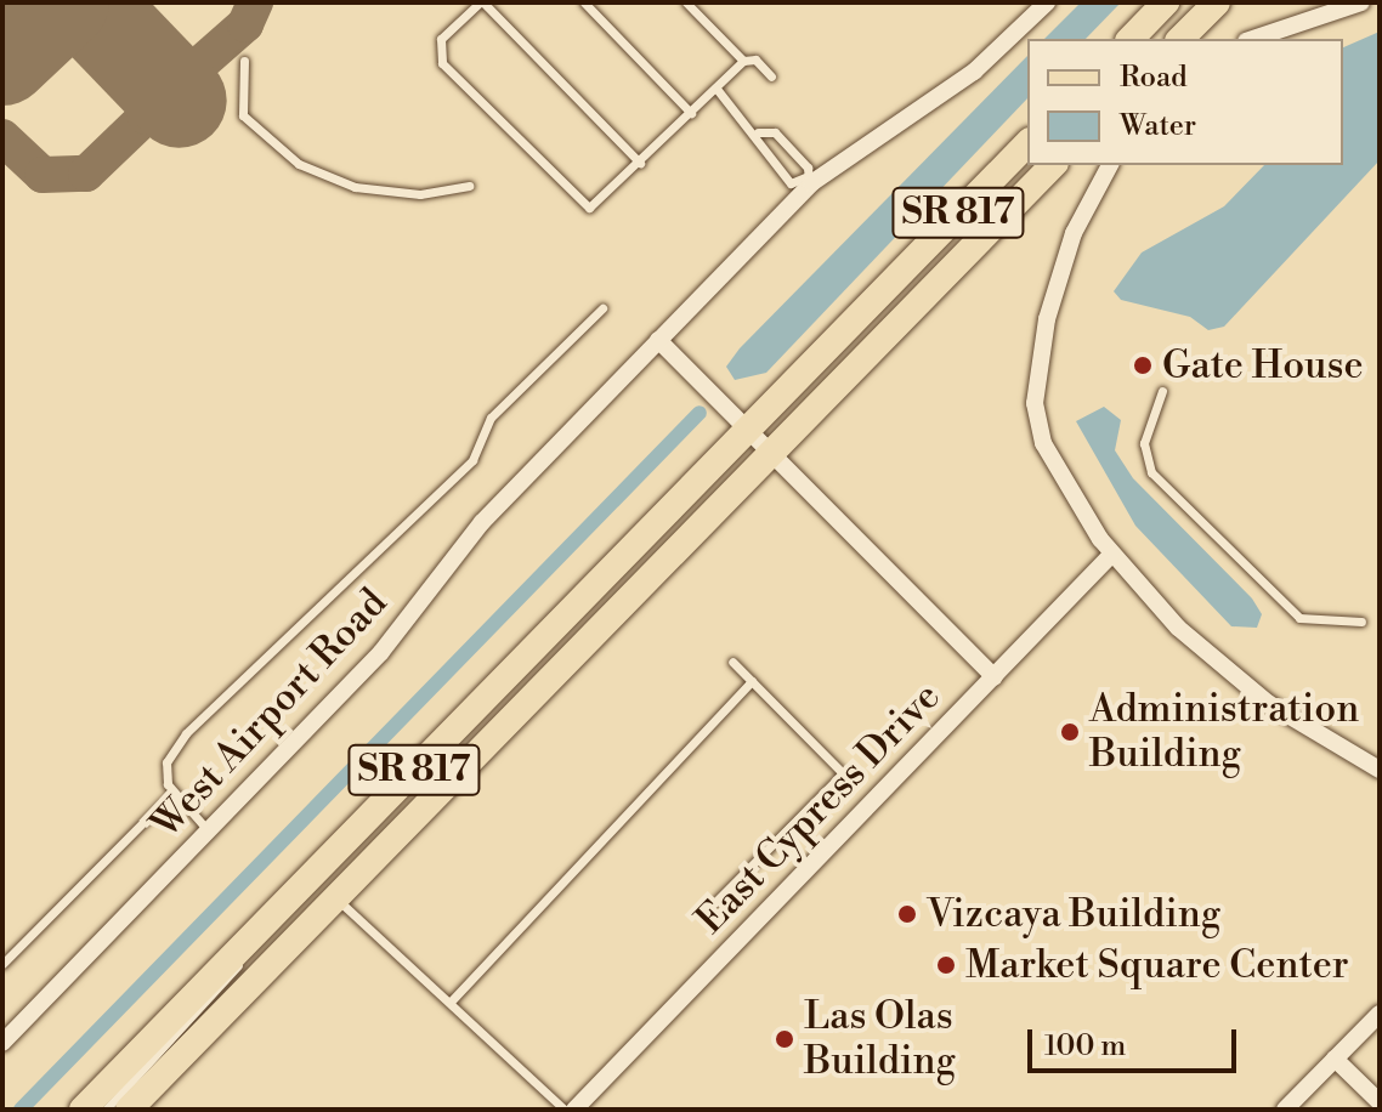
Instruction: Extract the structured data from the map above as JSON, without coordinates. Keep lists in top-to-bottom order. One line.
{"streets":{"main road":["SR 817"],"street":["West Airport Road","East Cypress Drive"]},"places":["Gate House","Administration Building","Vizcaya Building","Market Square Center","Las Olas Building"],"legend":["Road","Water"],"scale_bar":"100 m"}
